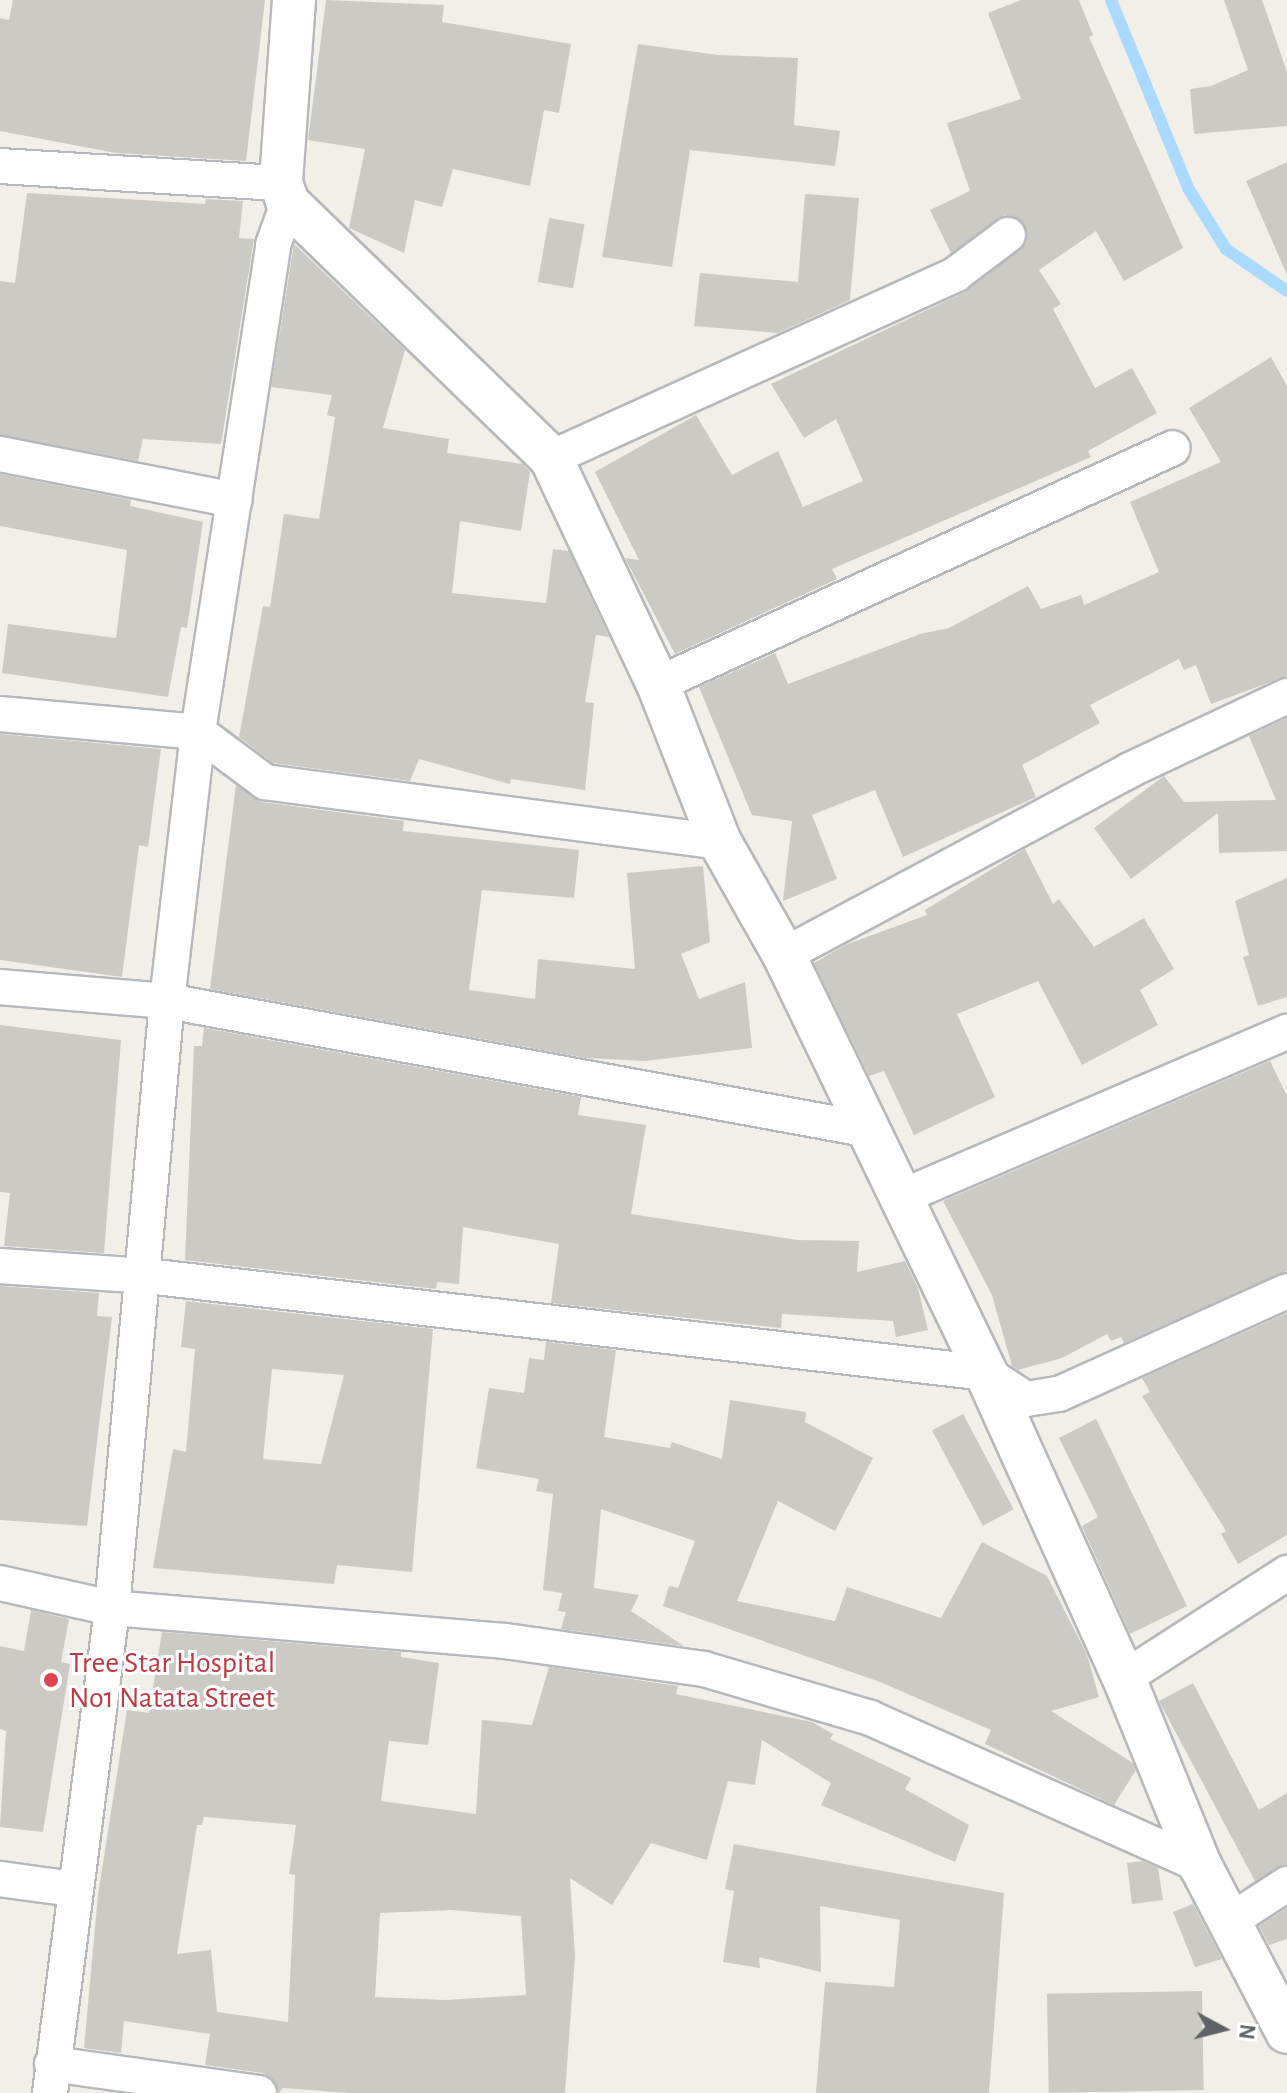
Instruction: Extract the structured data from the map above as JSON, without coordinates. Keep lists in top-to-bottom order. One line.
{"places":["Tree Star Hospital No1 Natata Street"],"north":"right"}
